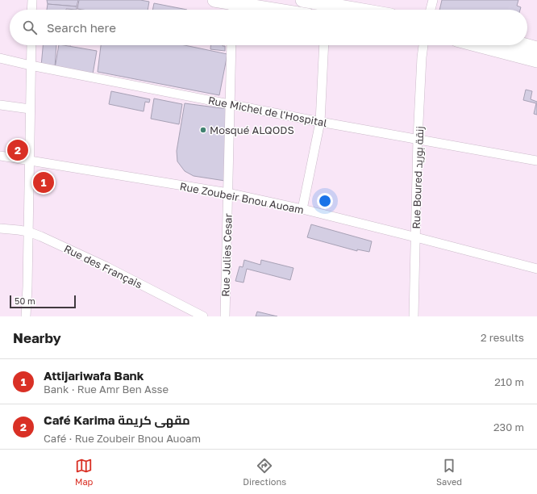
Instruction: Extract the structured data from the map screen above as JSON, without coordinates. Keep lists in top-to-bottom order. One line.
{"streets":{"street":["Rue Michel de l'Hospital","Rue Boured زنقة بوريد","Rue Zoubeir Bnou Auoam","Rue Julies Cesar","Rue des Français"]},"crossings":[["Rue Michel de l'Hospital","Rue Boured زنقة بوريد"],["Rue Michel de l'Hospital","Rue Julies Cesar"],["Rue Boured زنقة بوريد","Rue Zoubeir Bnou Auoam"],["Rue Zoubeir Bnou Auoam","Rue Julies Cesar"]],"places":["Mosqué ALQODS"],"scale_bar":"50 m","page":{"search":"Search here","pins":["2","1"],"scale":"50 m","heading":["Nearby","2 results"],"list":[{"mark":"1","name":"Attijariwafa Bank","note":"Bank · Rue Amr Ben Asse","value":"210 m"},{"mark":"2","name":"Café Karima مقهى كريمة","note":"Café · Rue Zoubeir Bnou Auoam","value":"230 m"}],"nav":["Map","Directions","Saved"]}}
